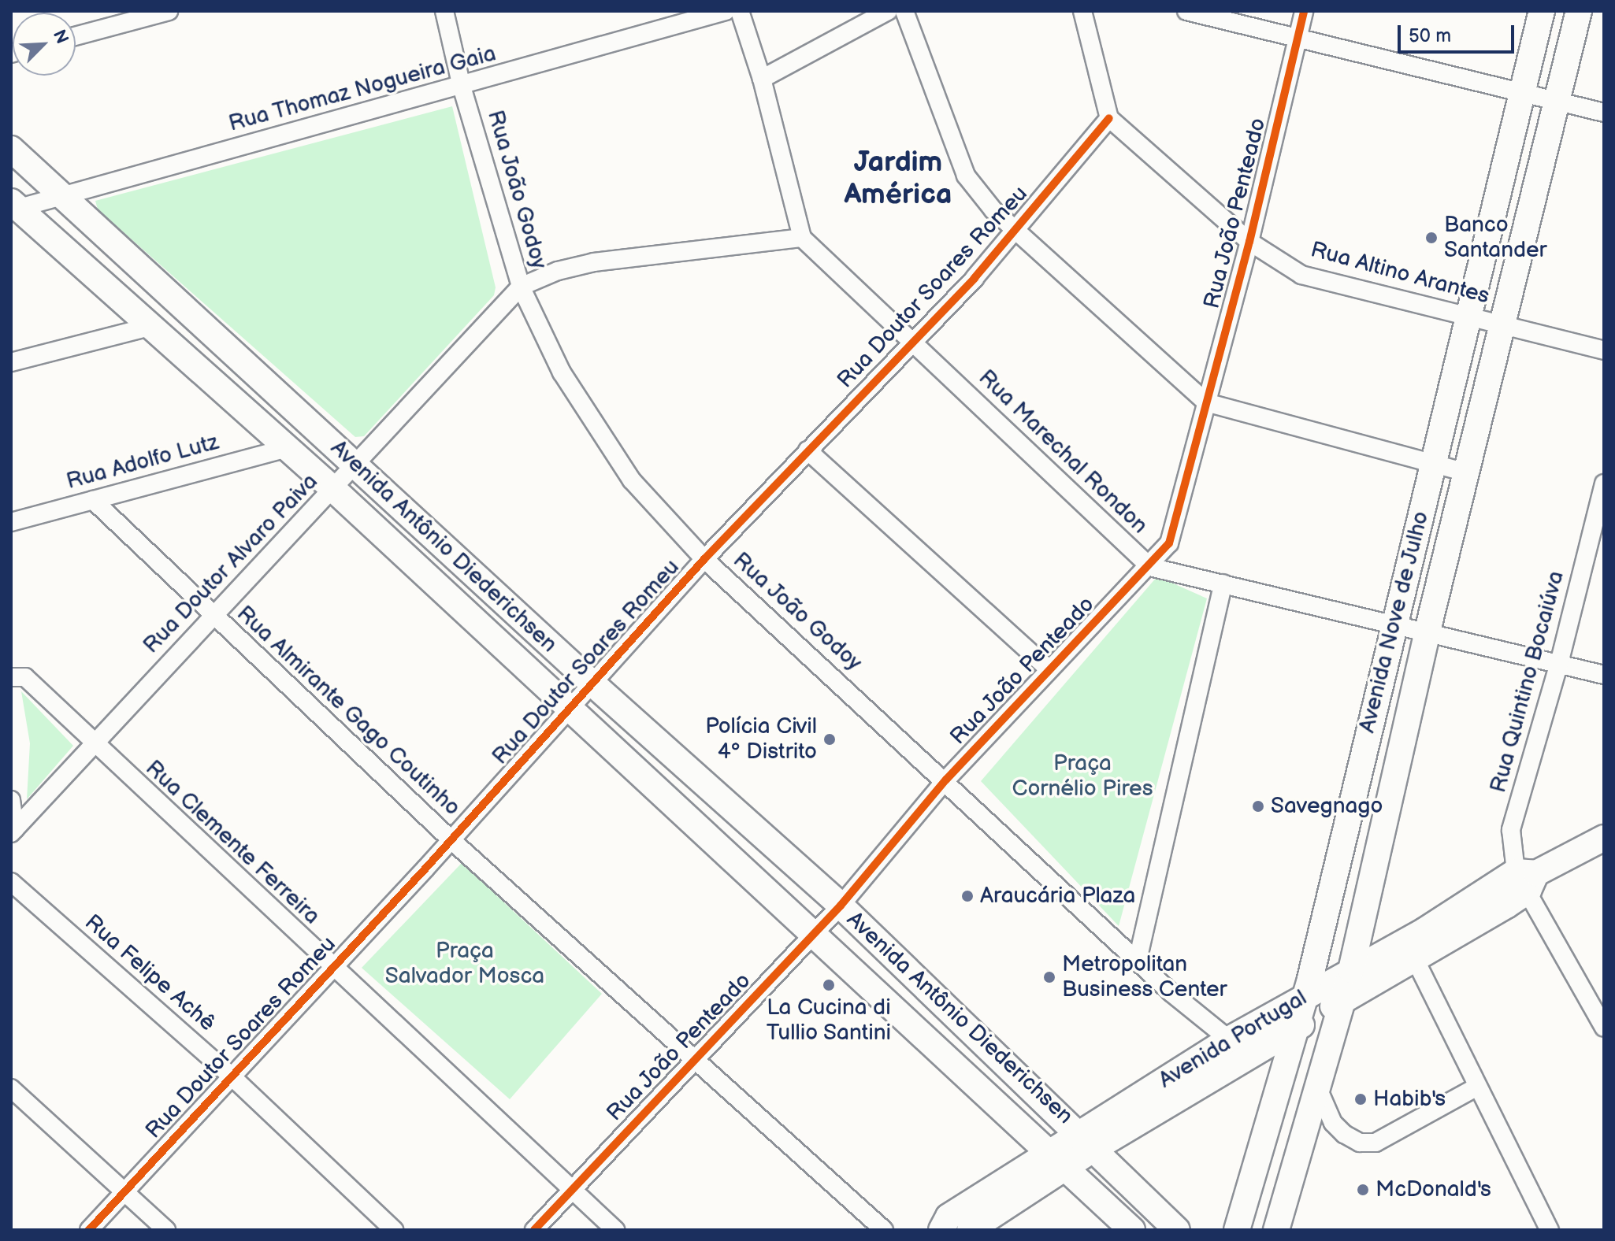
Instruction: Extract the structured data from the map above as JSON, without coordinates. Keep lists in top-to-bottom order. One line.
{"streets":{"main road":["Avenida Antônio Diederichsen","Avenida Nove de Julho","Avenida Portugal"],"street":["Rua Thomaz Nogueira Gaia","Rua João Godoy","Rua João Penteado","Rua Altino Arantes","Rua Doutor Soares Romeu","Rua Marechal Rondon","Rua Adolfo Lutz","Rua Doutor Alvaro Paiva","Rua Quintino Bocaiúva","Rua Almirante Gago Coutinho","Rua Clemente Ferreira","Rua Felipe Achê"]},"crossings":[["Rua Thomaz Nogueira Gaia","Rua João Godoy"],["Rua Thomaz Nogueira Gaia","Avenida Antônio Diederichsen"],["Rua João Godoy","Rua João Penteado"],["Rua João Godoy","Rua Doutor Soares Romeu"],["Rua João Godoy","Rua Doutor Alvaro Paiva"],["Rua João Godoy","Avenida Portugal"],["Rua João Penteado","Rua Altino Arantes"],["Rua João Penteado","Rua Marechal Rondon"],["Rua João Penteado","Avenida Antônio Diederichsen"],["Rua João Penteado","Rua Almirante Gago Coutinho"],["Rua João Penteado","Rua Clemente Ferreira"],["Rua Altino Arantes","Rua Doutor Soares Romeu"],["Rua Altino Arantes","Avenida Nove de Julho"],["Rua Doutor Soares Romeu","Rua Marechal Rondon"],["Rua Doutor Soares Romeu","Avenida Antônio Diederichsen"],["Rua Doutor Soares Romeu","Rua Almirante Gago Coutinho"],["Rua Doutor Soares Romeu","Rua Clemente Ferreira"],["Rua Doutor Soares Romeu","Rua Felipe Achê"],["Rua Marechal Rondon","Rua Doutor Alvaro Paiva"],["Rua Marechal Rondon","Avenida Nove de Julho"],["Rua Marechal Rondon","Rua Quintino Bocaiúva"],["Rua Adolfo Lutz","Avenida Antônio Diederichsen"],["Rua Adolfo Lutz","Rua Almirante Gago Coutinho"],["Avenida Antônio Diederichsen","Rua Doutor Alvaro Paiva"],["Avenida Antônio Diederichsen","Avenida Portugal"],["Rua Doutor Alvaro Paiva","Rua Almirante Gago Coutinho"],["Rua Doutor Alvaro Paiva","Rua Clemente Ferreira"],["Avenida Nove de Julho","Avenida Portugal"],["Rua Quintino Bocaiúva","Avenida Portugal"]],"districts":["Jardim América"],"parks":["Praça Cornélio Pires","Praça Salvador Mosca"],"places":["Banco Santander","Polícia Civil 4º Distrito","Savegnago","Araucária Plaza","Metropolitan Business Center","La Cucina di Tullio Santini","Habib's","McDonald's"],"scale_bar":"50 m","north":"top right"}
